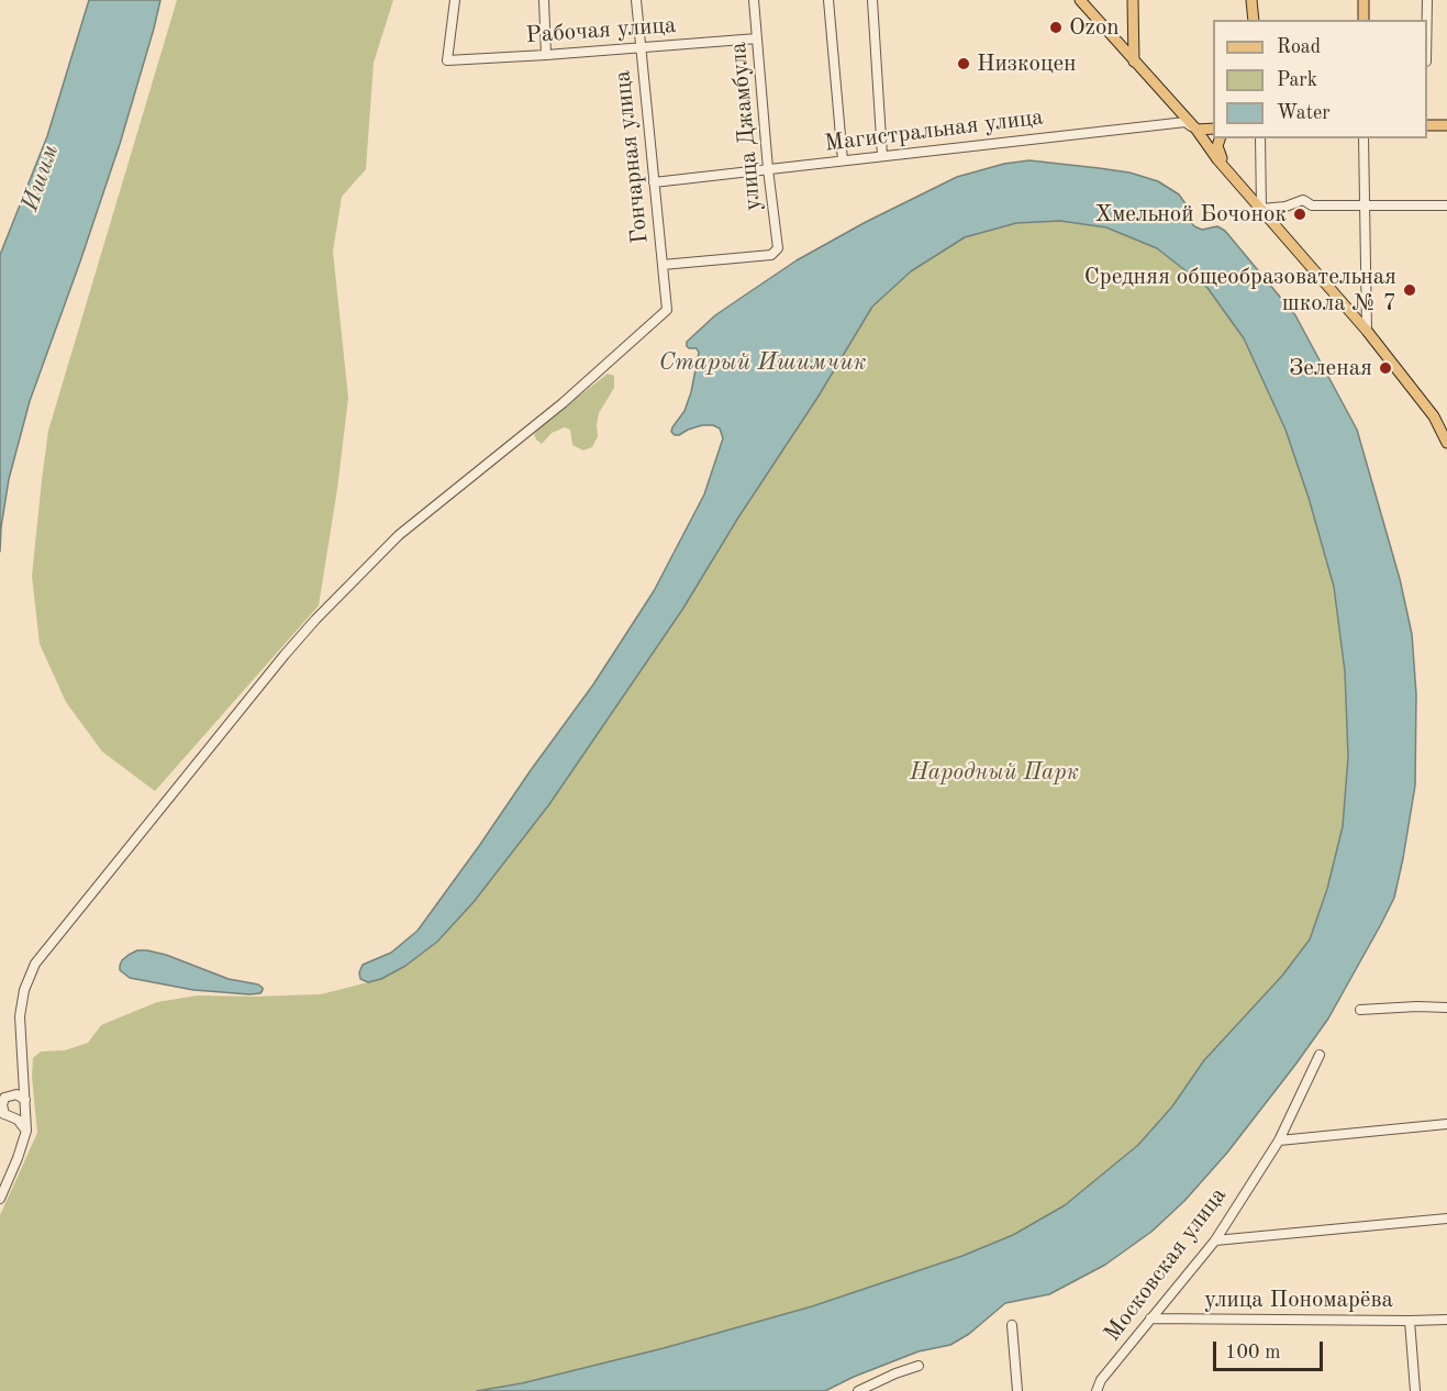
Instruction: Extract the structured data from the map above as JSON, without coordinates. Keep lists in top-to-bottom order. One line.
{"streets":{"main road":["Магистральная улица"],"street":["Рабочая улица","улица Джамбула","Гончарная улица","Московская улица","улица Пономарёва"]},"crossings":[["Рабочая улица","улица Джамбула"],["Рабочая улица","Гончарная улица"],["улица Джамбула","Магистральная улица"],["улица Джамбула","Гончарная улица"],["Магистральная улица","Гончарная улица"],["Московская улица","улица Пономарёва"]],"water":["Ишим","Старый Ишимчик"],"parks":["Народный Парк"],"places":["Ozon","Низкоцен","Хмельной Бочонок","Средняя общеобразовательная школа № 7","Зеленая"],"legend":["Road","Park","Water"],"scale_bar":"100 m"}
